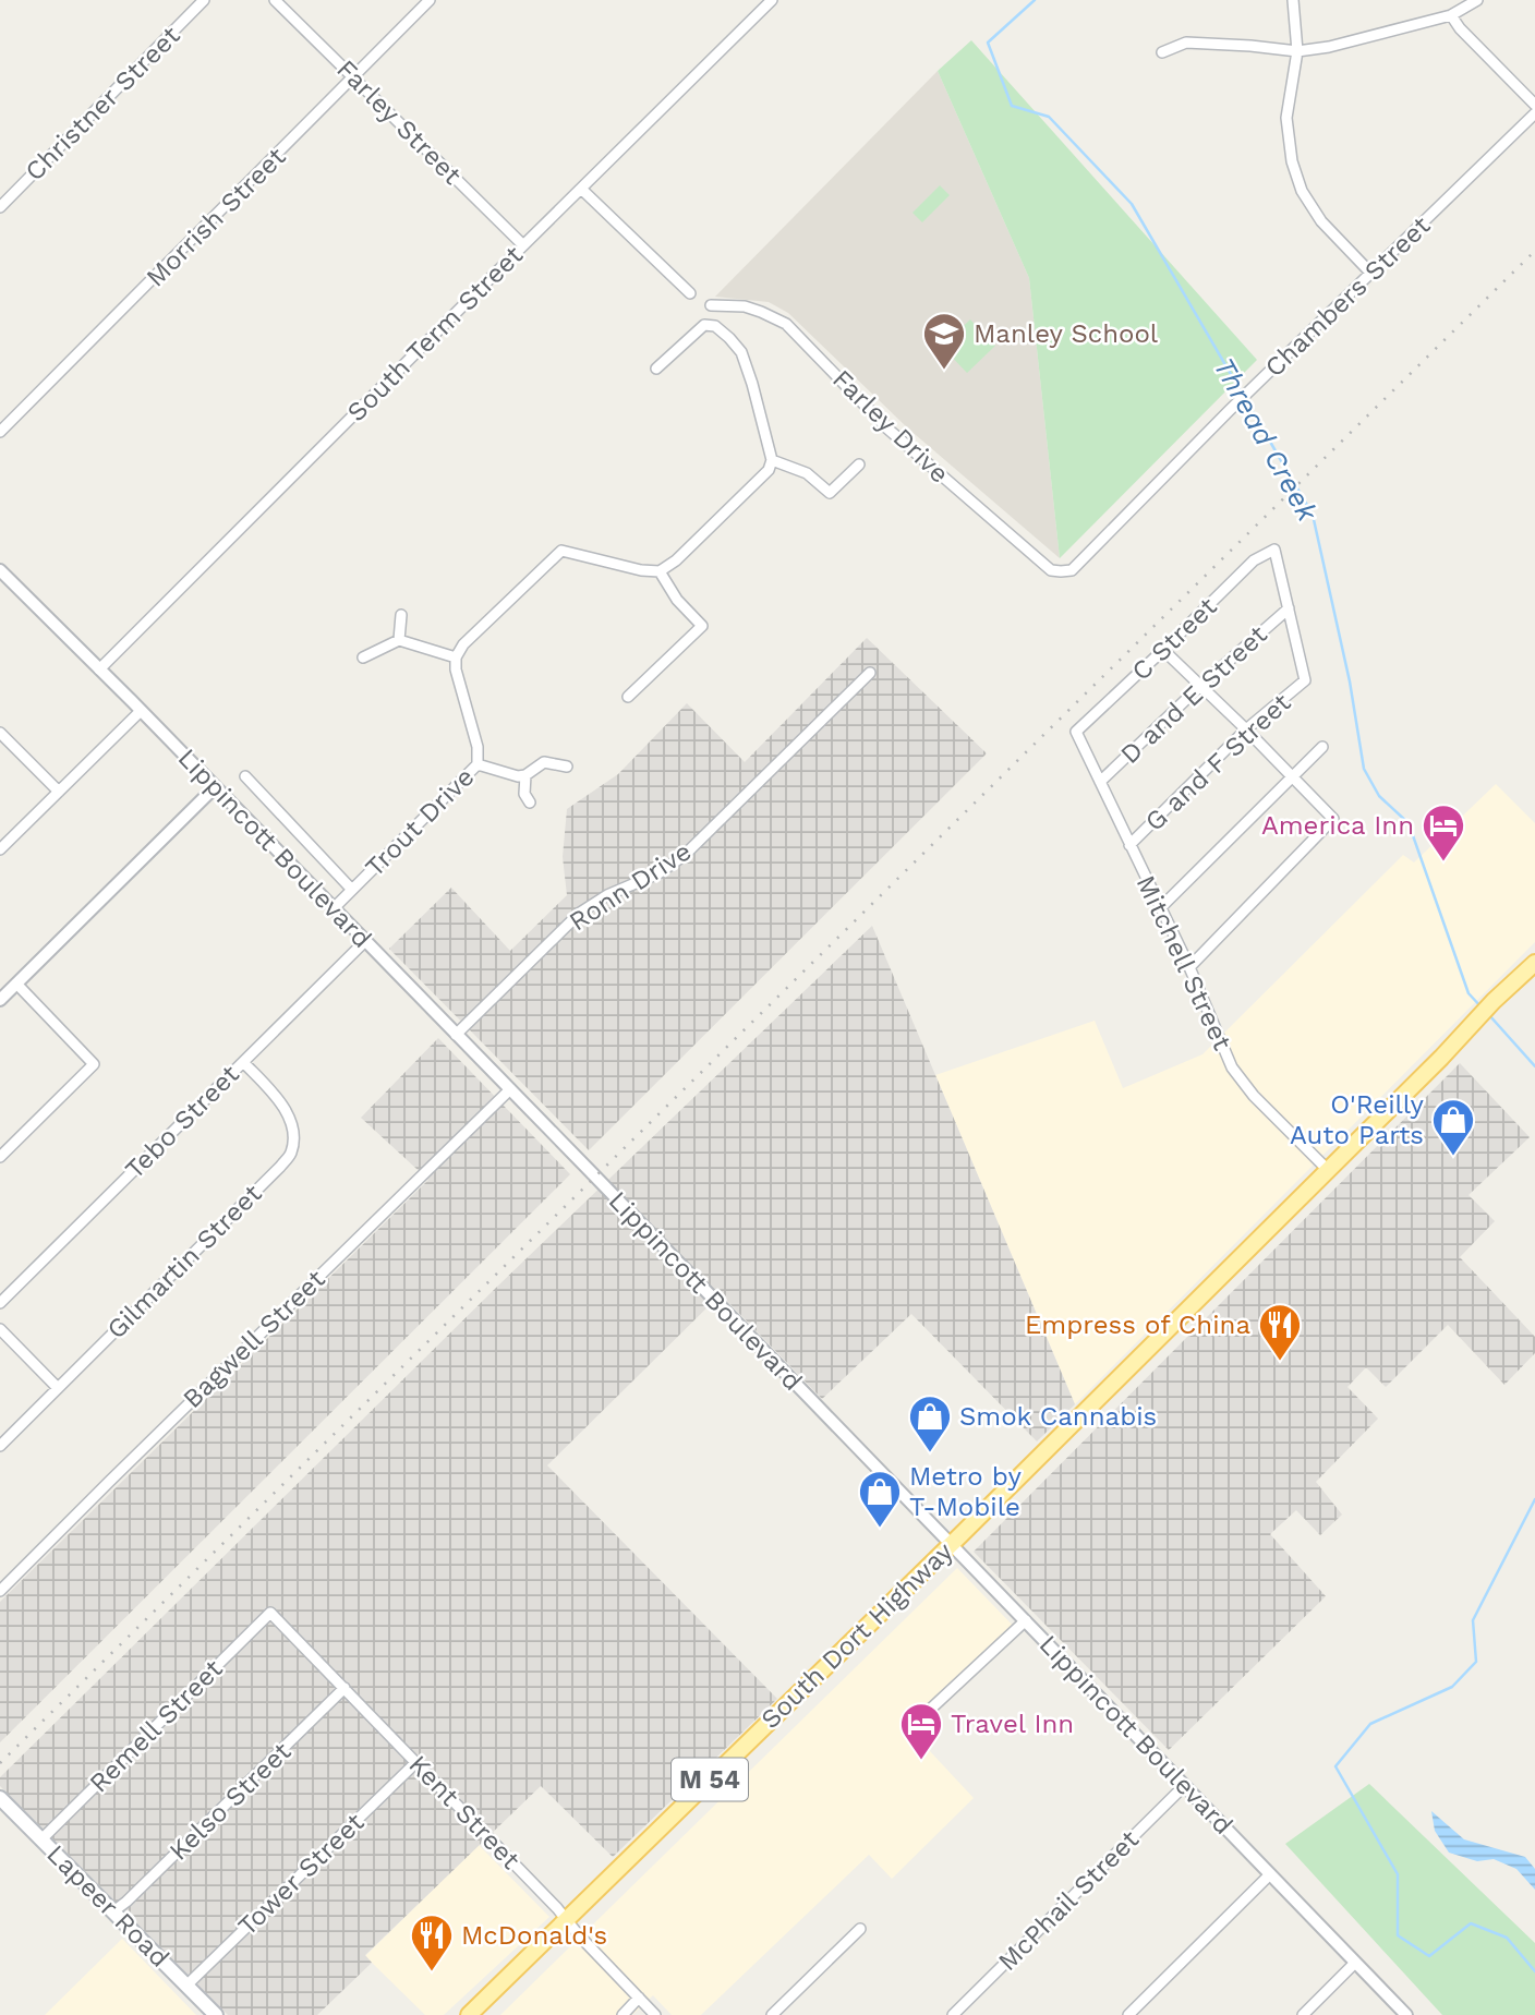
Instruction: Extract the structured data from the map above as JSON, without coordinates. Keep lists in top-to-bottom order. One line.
{"streets":{"main road":["South Dort Highway","M 54","Lapeer Road"],"street":["Christner Street","Farley Street","Morrish Street","Chambers Street","South Term Street","Farley Drive","C Street","D and E Street","G and F Street","Trout Drive","Lippincott Boulevard","Ronn Drive","Mitchell Street","Tebo Street","Gilmartin Street","Bagwell Street","Remell Street","Kelso Street","Kent Street","Tower Street","McPhail Street"]},"crossings":[["Farley Street","Morrish Street"],["Farley Street","South Term Street"],["Chambers Street","Farley Drive"],["South Term Street","Lippincott Boulevard"],["C Street","D and E Street"],["C Street","G and F Street"],["C Street","Mitchell Street"],["D and E Street","G and F Street"],["D and E Street","Mitchell Street"],["G and F Street","Mitchell Street"],["Trout Drive","Lippincott Boulevard"],["Lippincott Boulevard","Ronn Drive"],["Lippincott Boulevard","Tebo Street"],["Lippincott Boulevard","Bagwell Street"],["Lippincott Boulevard","South Dort Highway"],["Lippincott Boulevard","McPhail Street"],["Mitchell Street","South Dort Highway"],["Tebo Street","Gilmartin Street"],["South Dort Highway","Kent Street"],["Remell Street","Kent Street"],["Remell Street","Lapeer Road"],["Kelso Street","Kent Street"],["Kelso Street","Lapeer Road"],["Kent Street","Tower Street"],["Tower Street","Lapeer Road"]],"water":["Thread Creek"],"places":{"school or university":["Manley School"],"hotel":["America Inn","Travel Inn"],"shop":["O'Reilly Auto Parts","Smok Cannabis","Metro by T-Mobile"],"restaurant":["Empress of China","McDonald's"]}}
